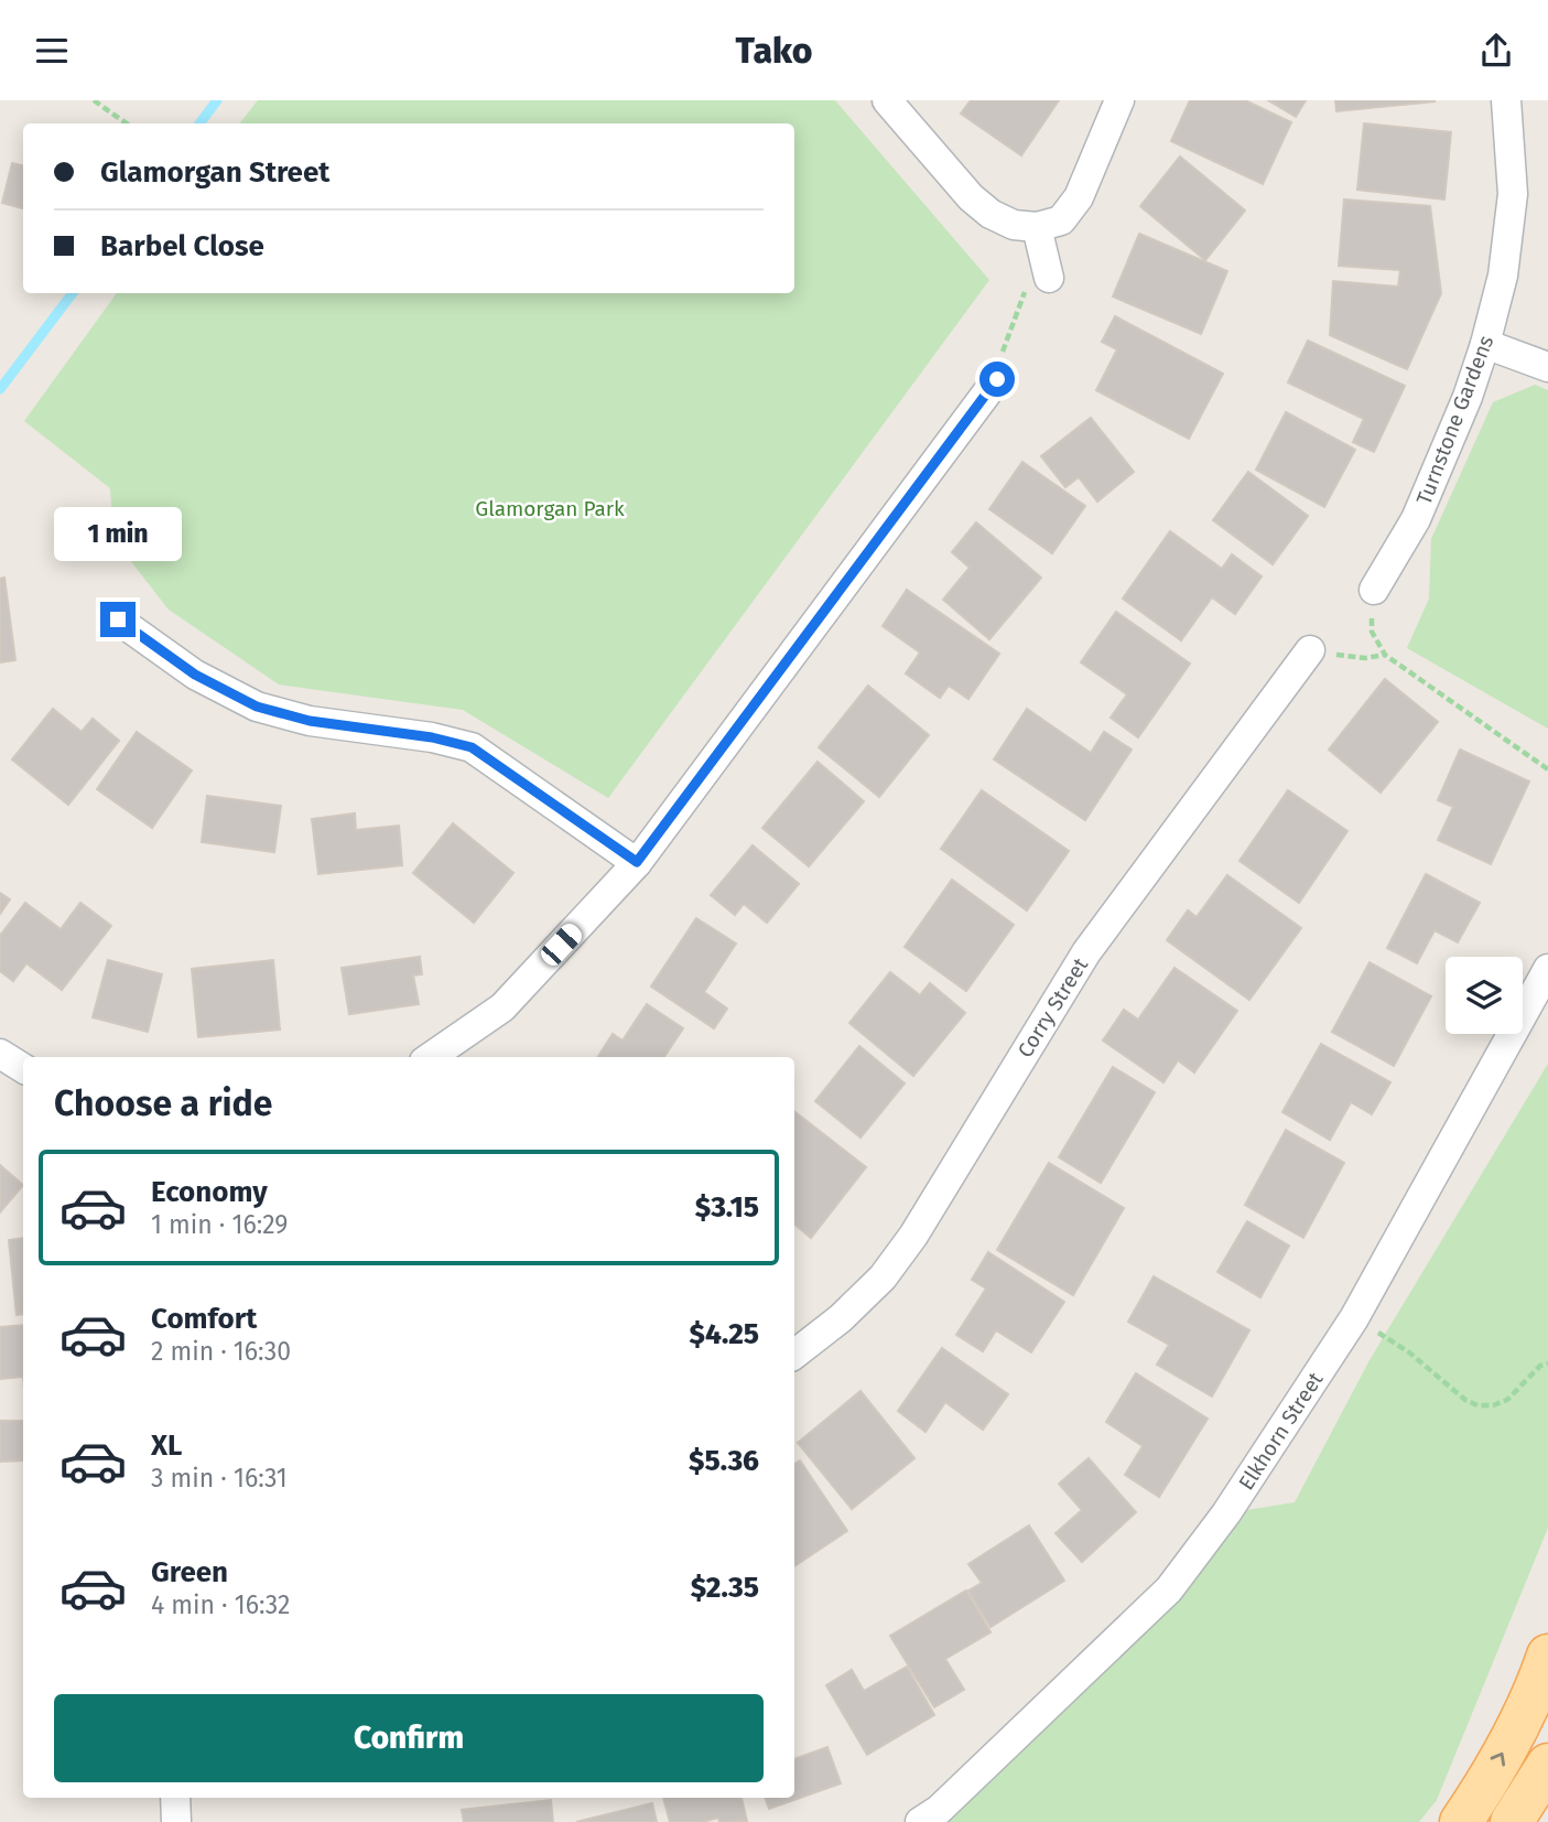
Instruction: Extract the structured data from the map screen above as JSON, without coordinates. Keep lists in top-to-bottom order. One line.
{"streets":{"street":["Turnstone Gardens","Corry Street","Elkhorn Street"]},"parks":["Glamorgan Park"],"page":{"header":"Tako","banner":["Glamorgan Street","Barbel Close"],"bubble":"1 min","heading":"Choose a ride","list":[{"name":"Economy","note":"1 min · 16:29","value":"$3.15"},{"name":"Comfort","note":"2 min · 16:30","value":"$4.25"},{"name":"XL","note":"3 min · 16:31","value":"$5.36"},{"name":"Green","note":"4 min · 16:32","value":"$2.35"}],"buttons":"Confirm"}}
